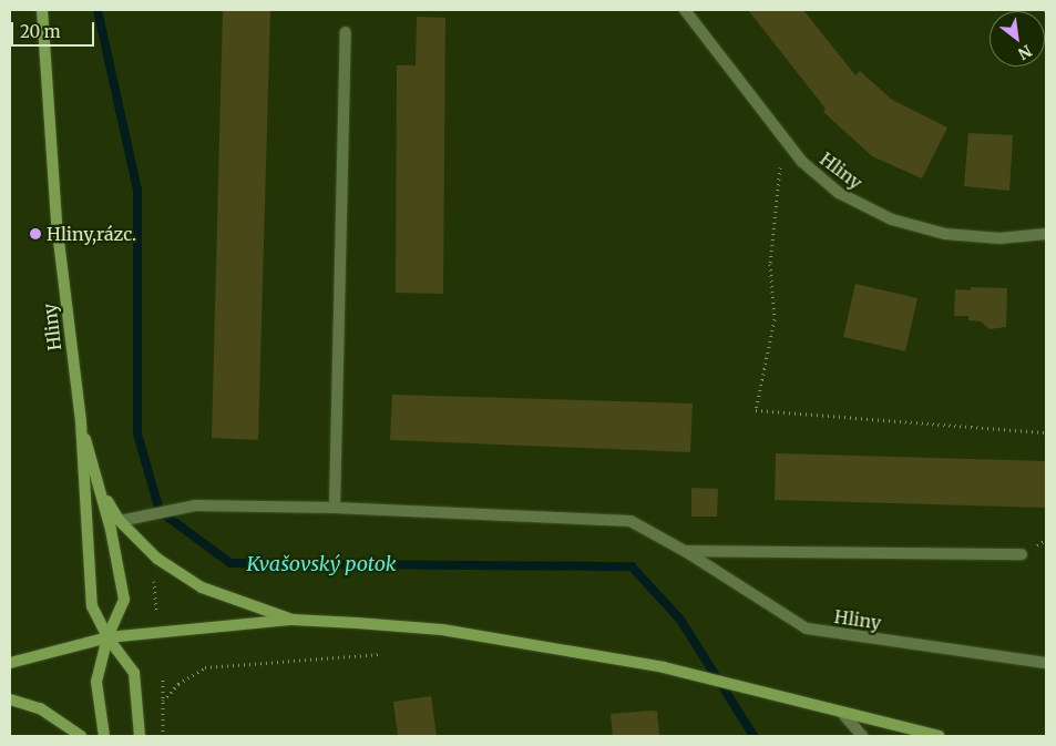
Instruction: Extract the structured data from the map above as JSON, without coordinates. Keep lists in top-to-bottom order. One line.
{"streets":{"main road":["Hliny"]},"water":["Kvašovský potok"],"places":["Hliny,rázc."],"scale_bar":"20 m","north":"bottom right"}
